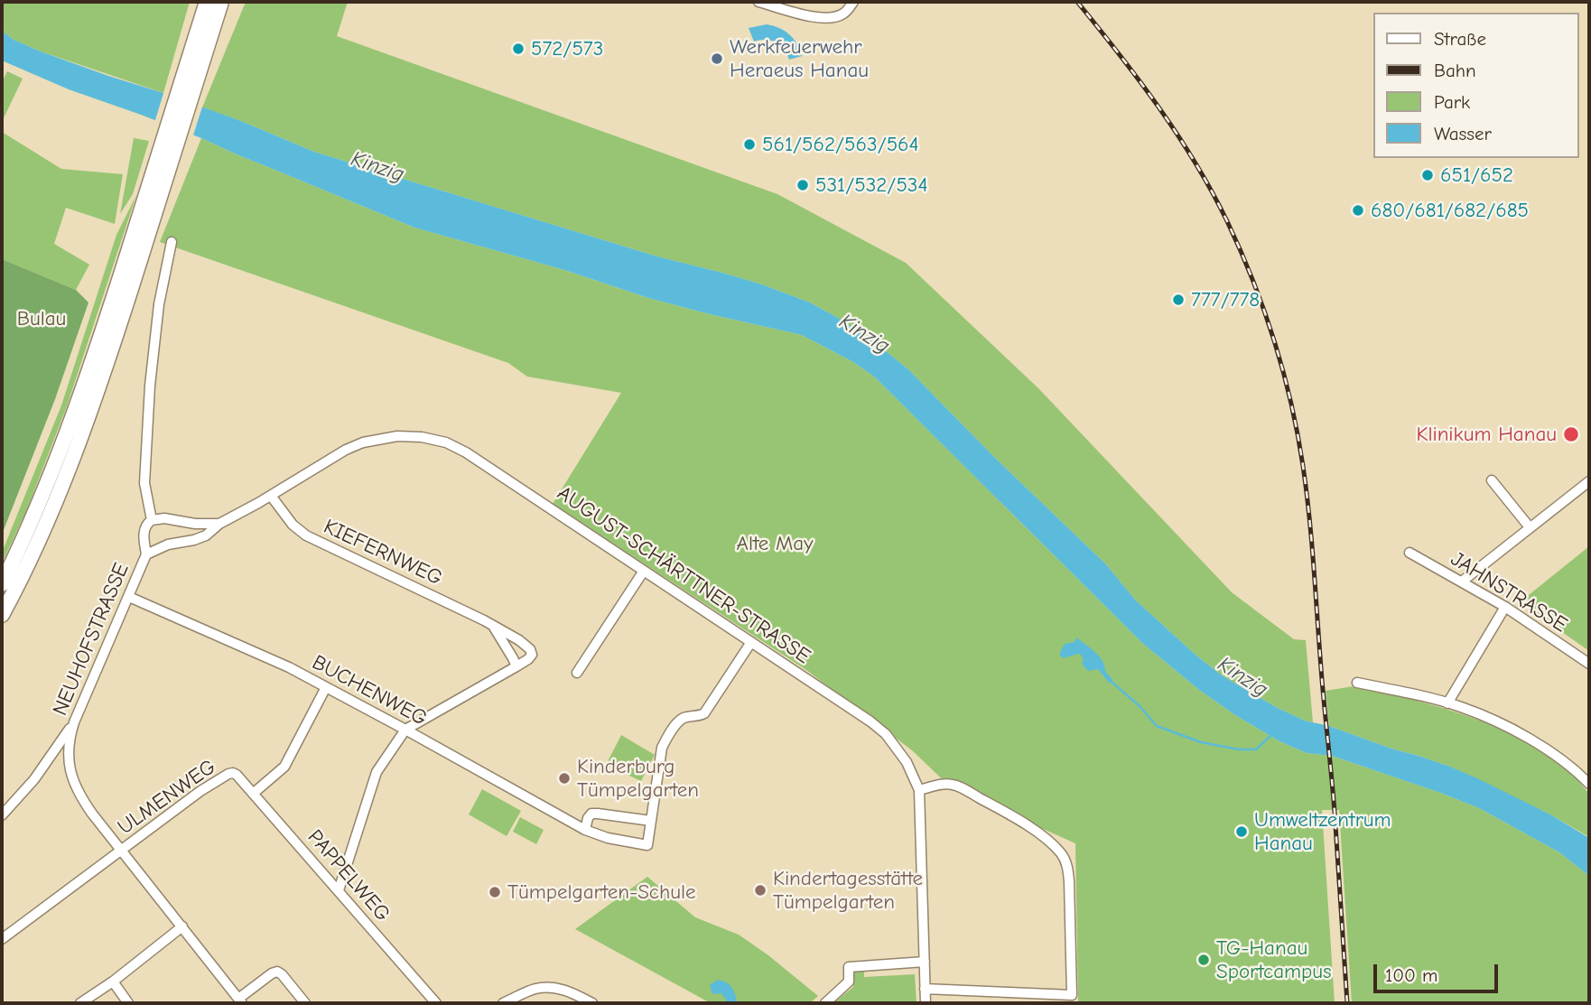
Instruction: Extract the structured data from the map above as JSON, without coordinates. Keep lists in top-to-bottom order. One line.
{"streets":{"street":["KIEFERNWEG","AUGUST-SCHÄRTTNER-STRASSE","JAHNSTRASSE","NEUHOFSTRASSE","BUCHENWEG","ULMENWEG","PAPPELWEG"]},"crossings":[["KIEFERNWEG","AUGUST-SCHÄRTTNER-STRASSE"],["AUGUST-SCHÄRTTNER-STRASSE","NEUHOFSTRASSE"],["NEUHOFSTRASSE","BUCHENWEG"],["NEUHOFSTRASSE","ULMENWEG"],["ULMENWEG","PAPPELWEG"]],"water":["Kinzig"],"parks":["Bulau","Alte May"],"places":["572/573","Werkfeuerwehr Heraeus Hanau","561/562/563/564","651/652","531/532/534","680/681/682/685","777/778","Klinikum Hanau","Kinderburg Tümpelgarten","Umweltzentrum Hanau","Kindertagesstätte Tümpelgarten","Tümpelgarten-Schule","TG-Hanau Sportcampus"],"legend":["Straße","Bahn","Park","Wasser"],"scale_bar":"100 m"}
